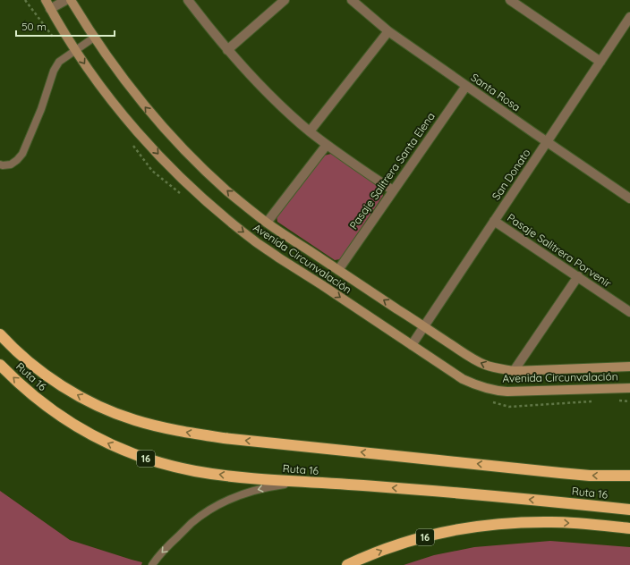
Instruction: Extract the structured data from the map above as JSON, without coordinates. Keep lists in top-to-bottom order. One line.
{"streets":{"highway":["Ruta 16","16"],"street":["Santa Rosa","Pasaje Salitrera Santa Elena","San Donato","Pasaje Salitrera Porvenir","Avenida Circunvalación"]},"crossings":[["Santa Rosa","Pasaje Salitrera Santa Elena"],["Santa Rosa","San Donato"],["Pasaje Salitrera Santa Elena","Avenida Circunvalación"],["San Donato","Pasaje Salitrera Porvenir"],["San Donato","Avenida Circunvalación"]],"scale_bar":"50 m"}
